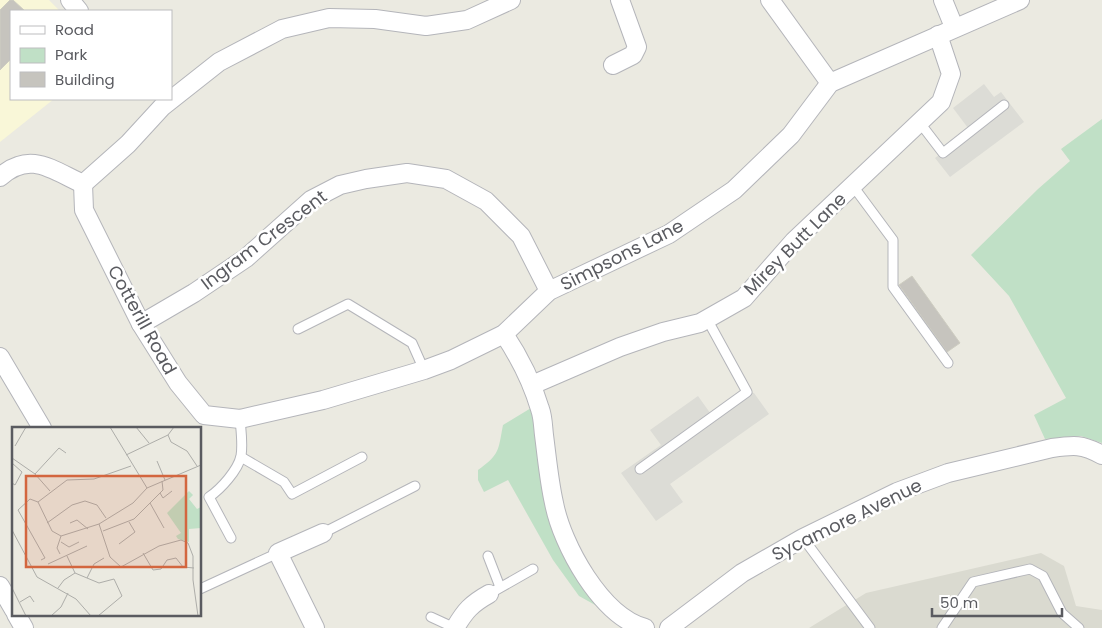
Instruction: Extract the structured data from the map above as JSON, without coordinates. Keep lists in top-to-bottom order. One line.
{"streets":{"street":["Ingram Crescent","Mirey Butt Lane","Simpsons Lane","Cotterill Road","Sycamore Avenue"]},"crossings":[["Ingram Crescent","Simpsons Lane"],["Ingram Crescent","Cotterill Road"],["Mirey Butt Lane","Simpsons Lane"],["Simpsons Lane","Cotterill Road"]],"legend":["Road","Park","Building"],"scale_bar":"50 m"}
